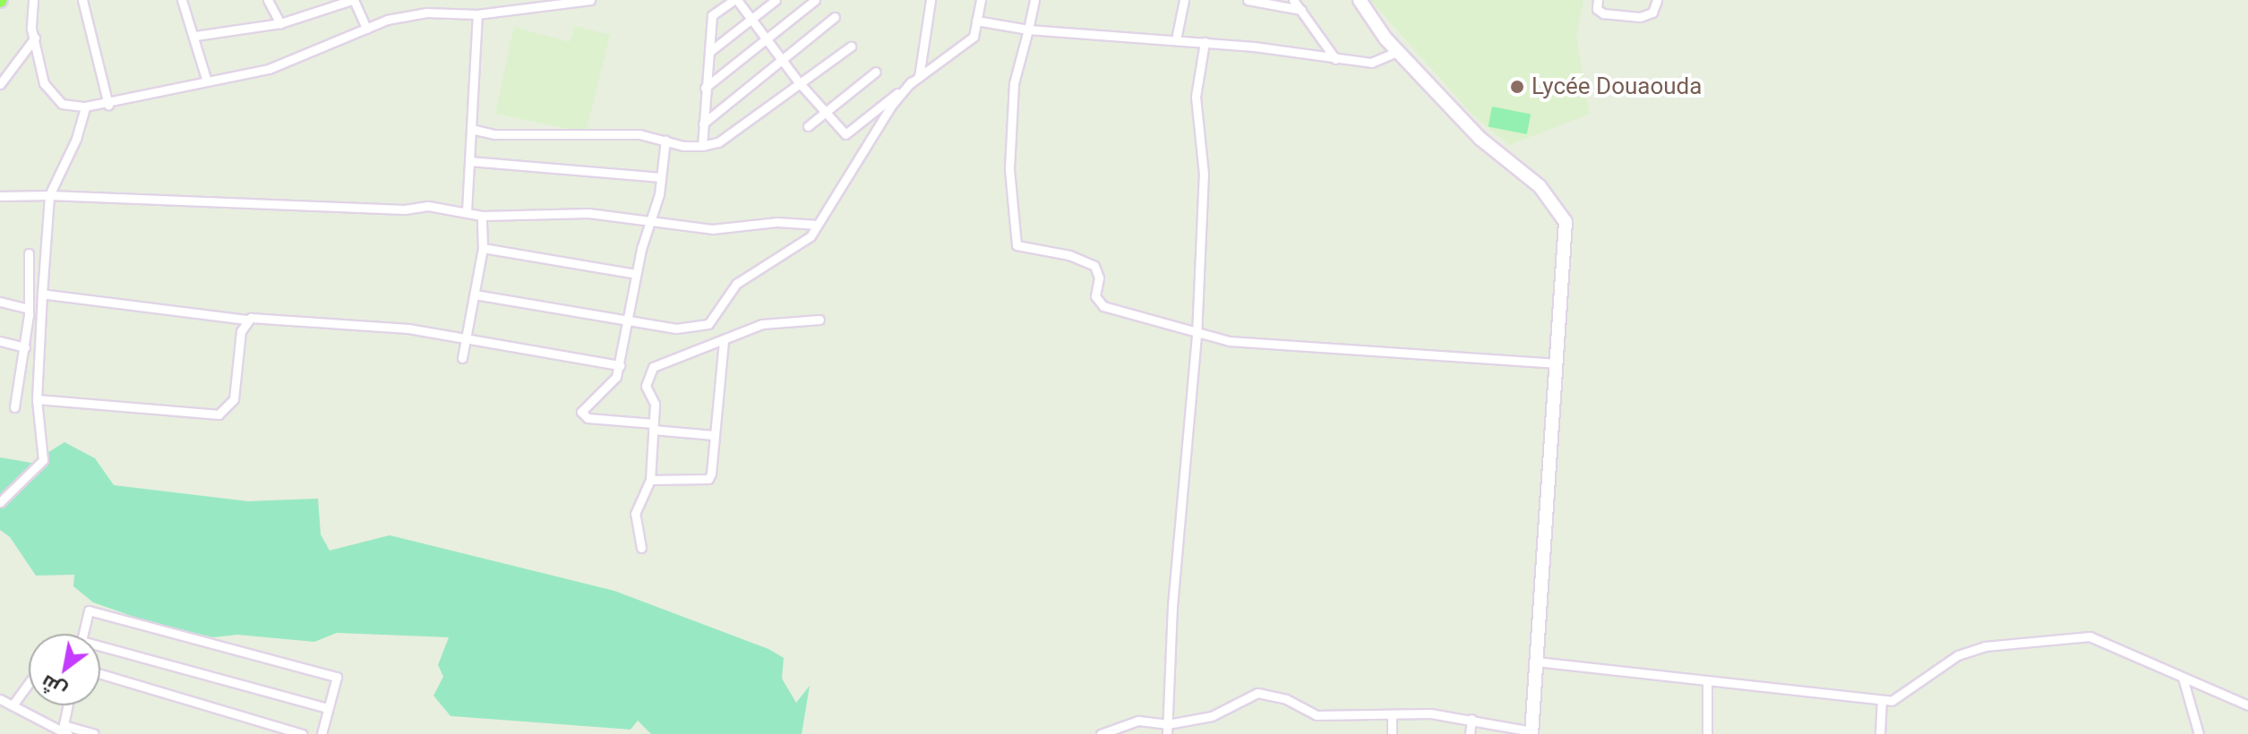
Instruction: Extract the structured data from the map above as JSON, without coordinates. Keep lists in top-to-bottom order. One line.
{"places":["Lycée Douaouda"],"north":"bottom left"}
